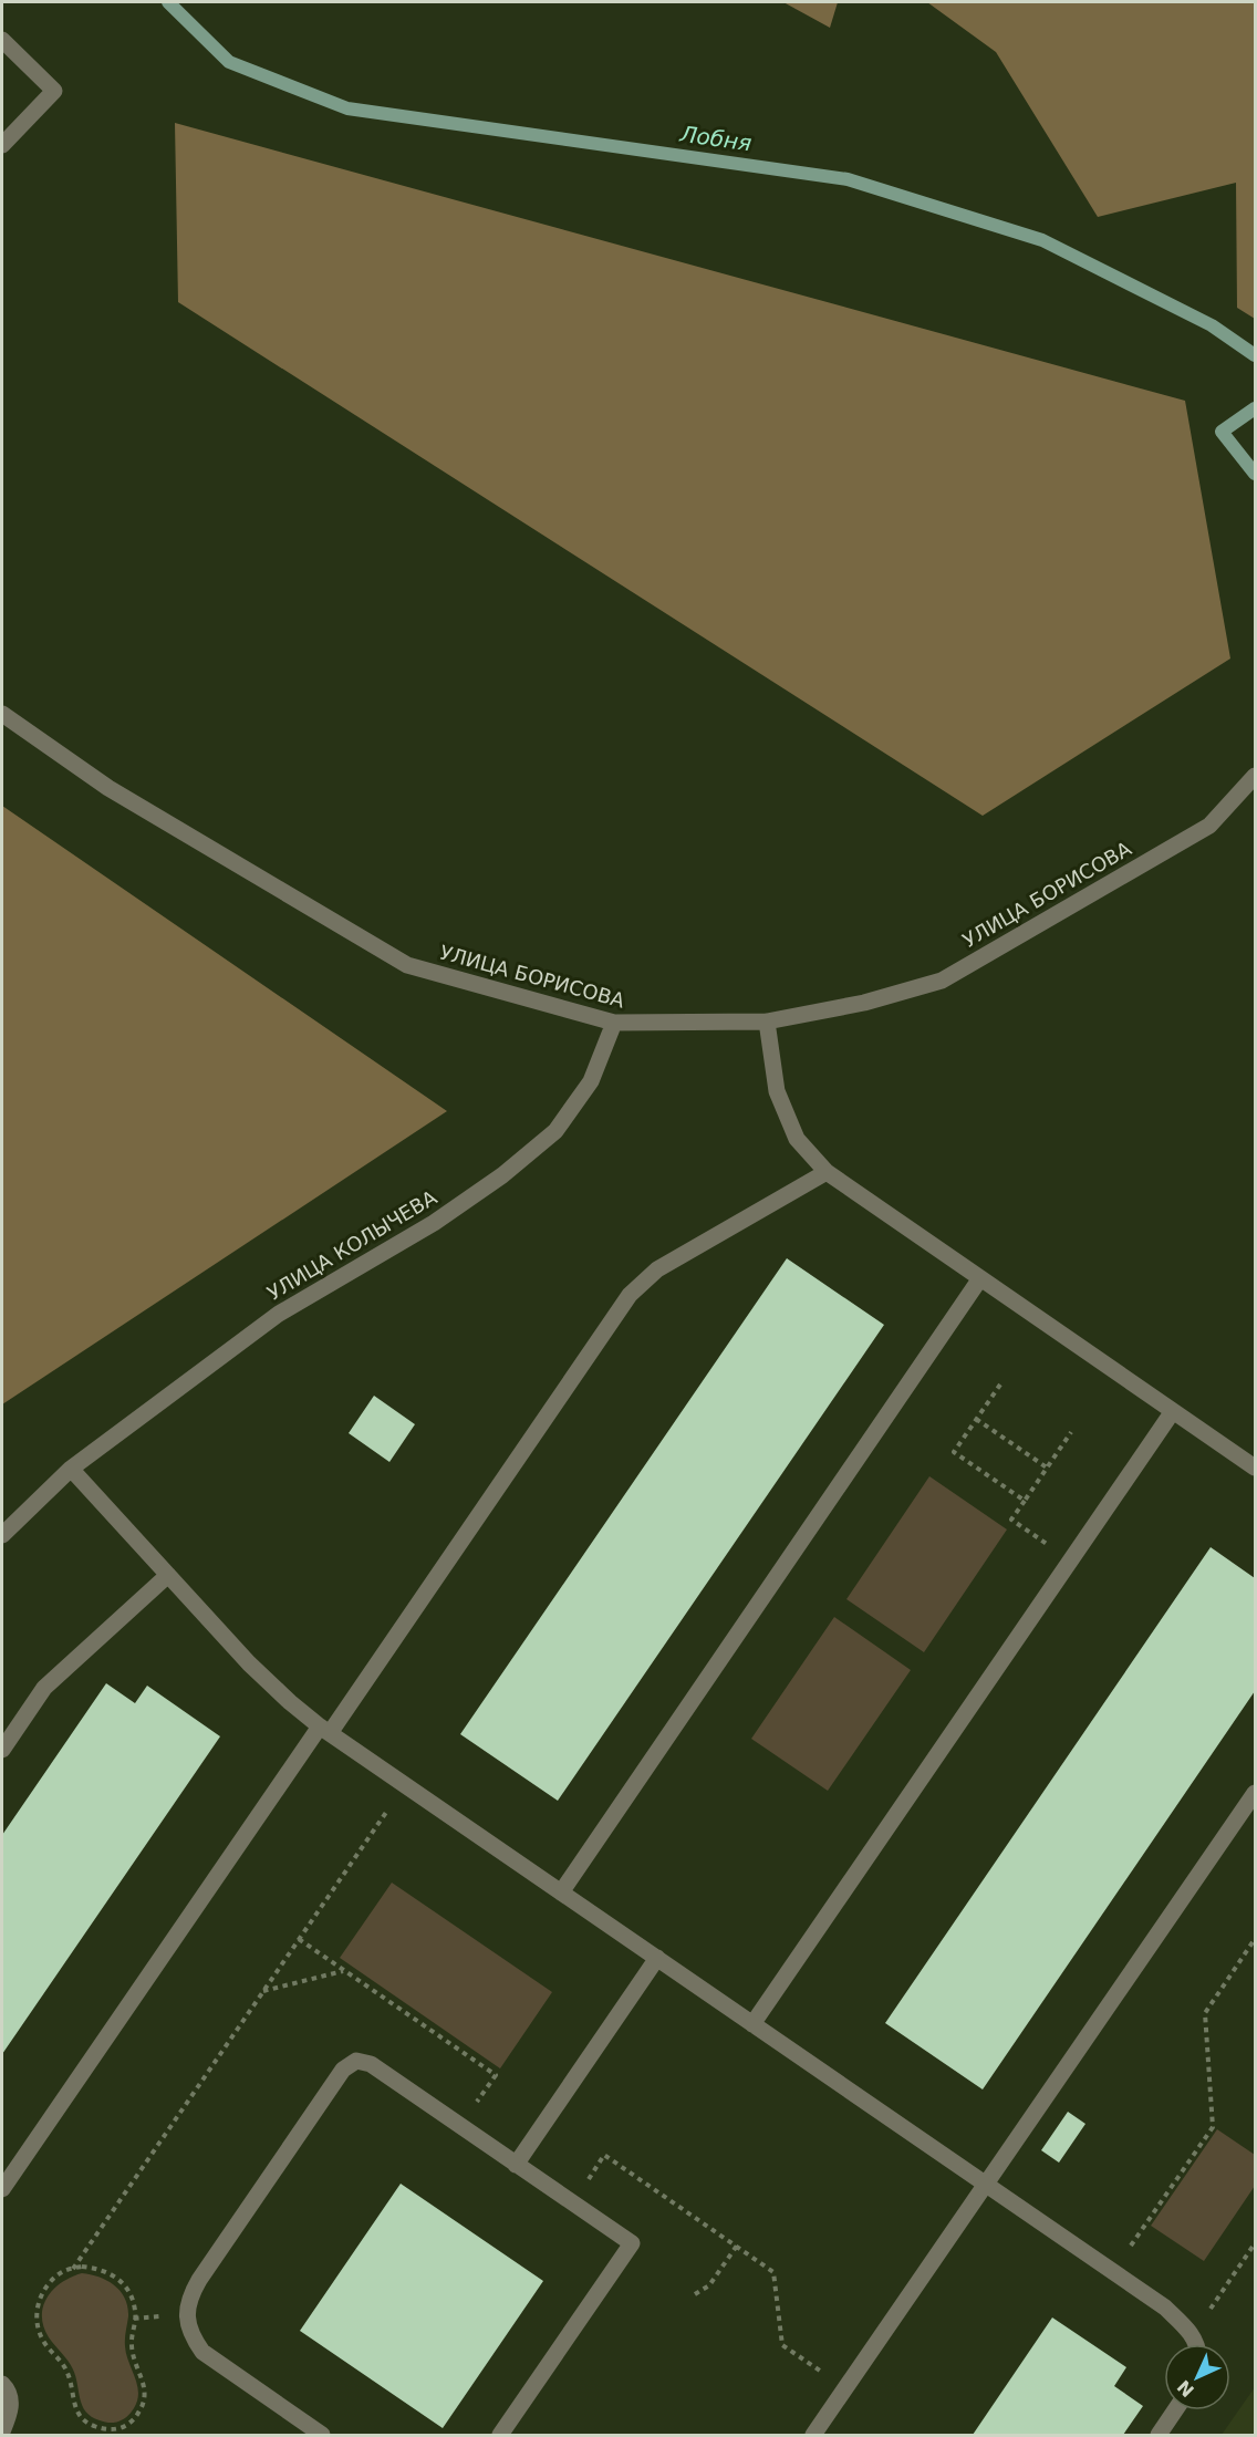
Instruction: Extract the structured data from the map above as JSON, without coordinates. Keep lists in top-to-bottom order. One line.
{"streets":{"street":["УЛИЦА БОРИСОВА","УЛИЦА КОЛЫЧЕВА"]},"crossings":[["УЛИЦА БОРИСОВА","УЛИЦА КОЛЫЧЕВА"]],"water":["Лобня"],"north":"bottom left"}
